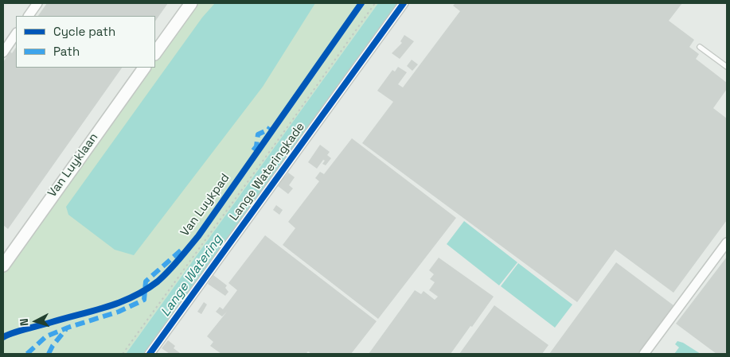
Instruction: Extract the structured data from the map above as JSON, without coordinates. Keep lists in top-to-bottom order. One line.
{"streets":{"street":["Van Luyklaan","Lange Wateringkade"],"cycle path":["Van Luykpad"]},"water":["Lange Watering"],"legend":["Cycle path","Path"],"north":"left"}
